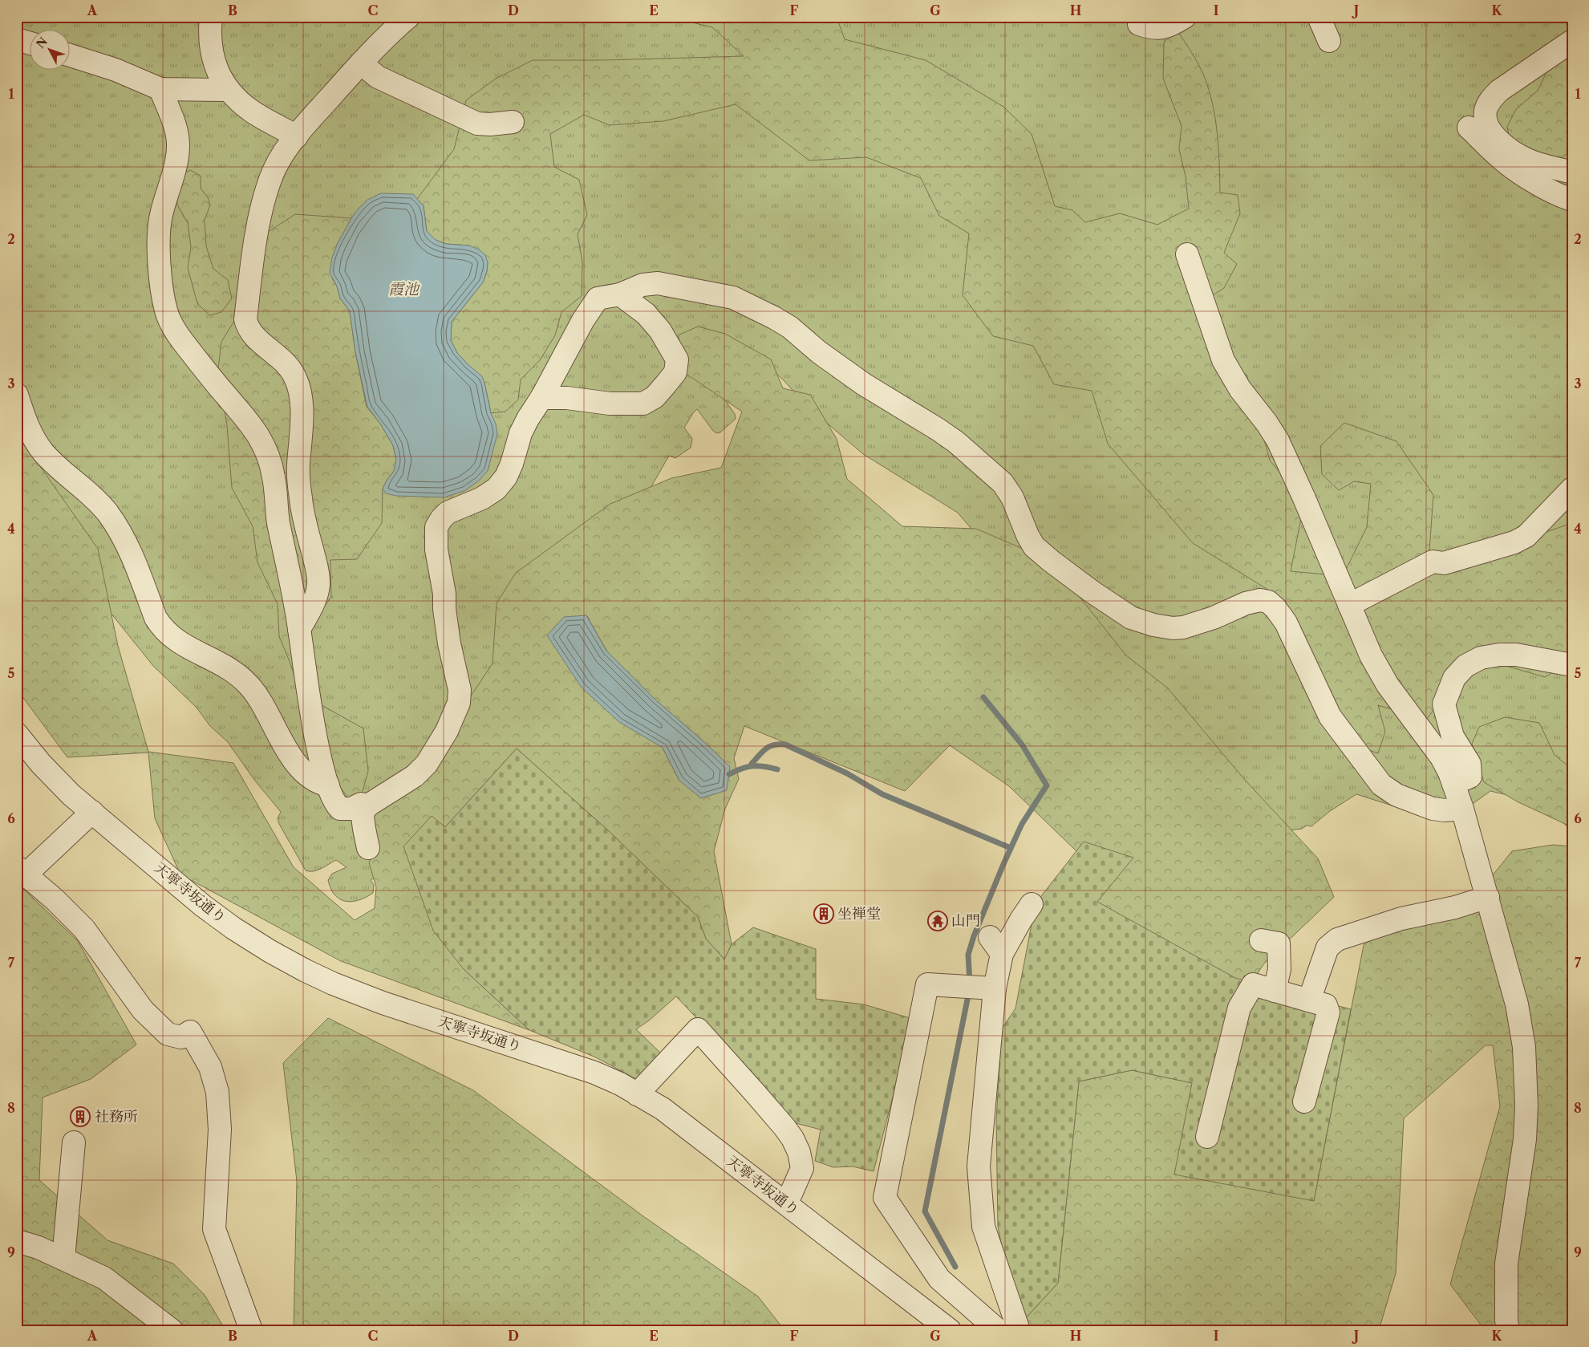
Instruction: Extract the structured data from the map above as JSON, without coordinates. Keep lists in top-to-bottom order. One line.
{"streets":{"street":["天寧寺坂通り"]},"water":["霞池"],"places":{"building":["坐禅堂","社務所"],"temple":["山門"]},"north":"top left","grid":{"columns":["A","B","C","D","E","F","G","H","I","J","K"],"rows":["1","2","3","4","5","6","7","8","9"]}}
